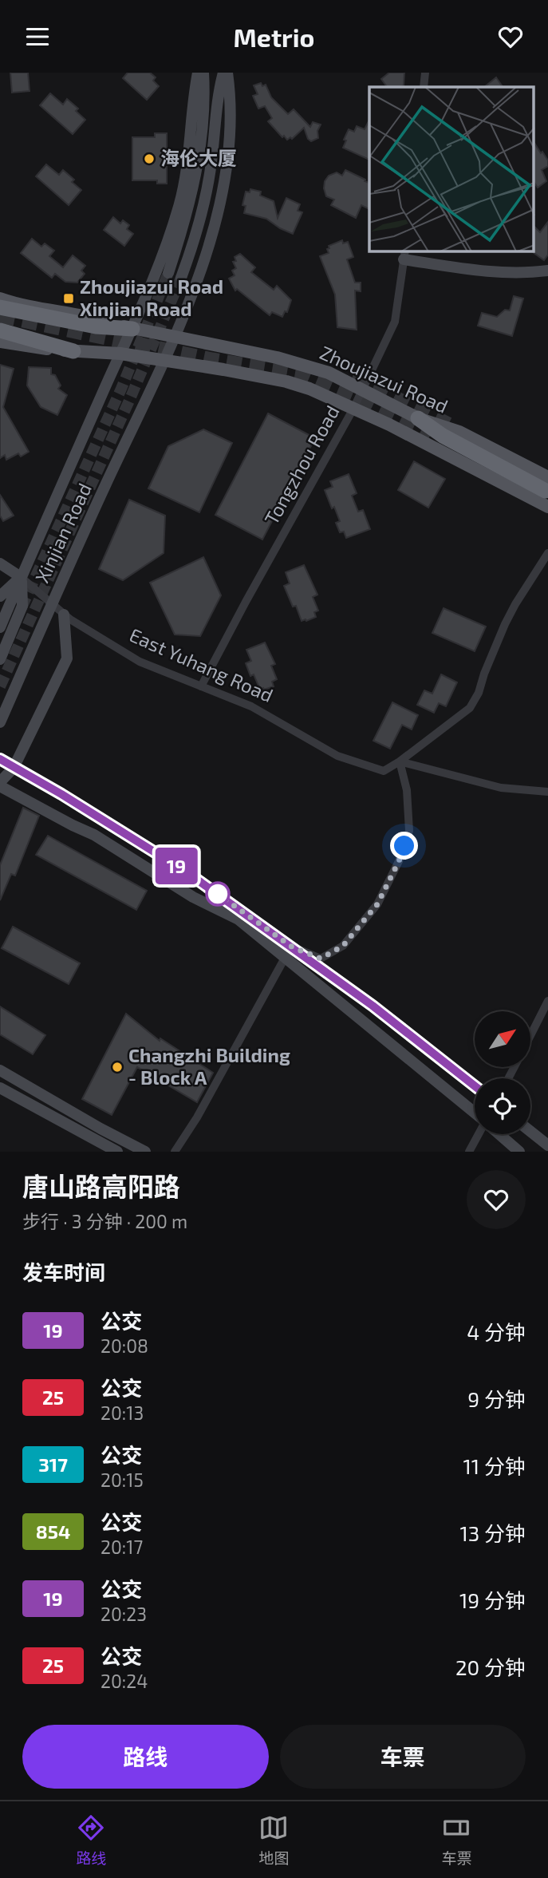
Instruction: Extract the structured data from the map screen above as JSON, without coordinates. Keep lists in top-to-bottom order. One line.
{"streets":{"main road":["Zhoujiazui Road","Xinjian Road","East Yuhang Road"],"street":["Tongzhou Road"]},"crossings":[["Zhoujiazui Road","Tongzhou Road"],["Zhoujiazui Road","Xinjian Road"],["Tongzhou Road","East Yuhang Road"],["Xinjian Road","East Yuhang Road"]],"places":{"other":["海伦大厦","Changzhi Building - Block A"],"transit":["Zhoujiazui Road Xinjian Road"]},"lines":["bus line 19"],"north":"top right","page":{"header":"Metrio","on_map":"19","heading":[["唐山路高阳路","步行 · 3 分钟 · 200 m"],"发车时间"],"list":[{"mark":"19","name":"公交","note":"20:08","value":"4 分钟"},{"mark":"25","name":"公交","note":"20:13","value":"9 分钟"},{"mark":"317","name":"公交","note":"20:15","value":"11 分钟"},{"mark":"854","name":"公交","note":"20:17","value":"13 分钟"},{"mark":"19","name":"公交","note":"20:23","value":"19 分钟"},{"mark":"25","name":"公交","note":"20:24","value":"20 分钟"}],"buttons":["路线","车票"],"tabs":["路线","地图","车票"]}}
